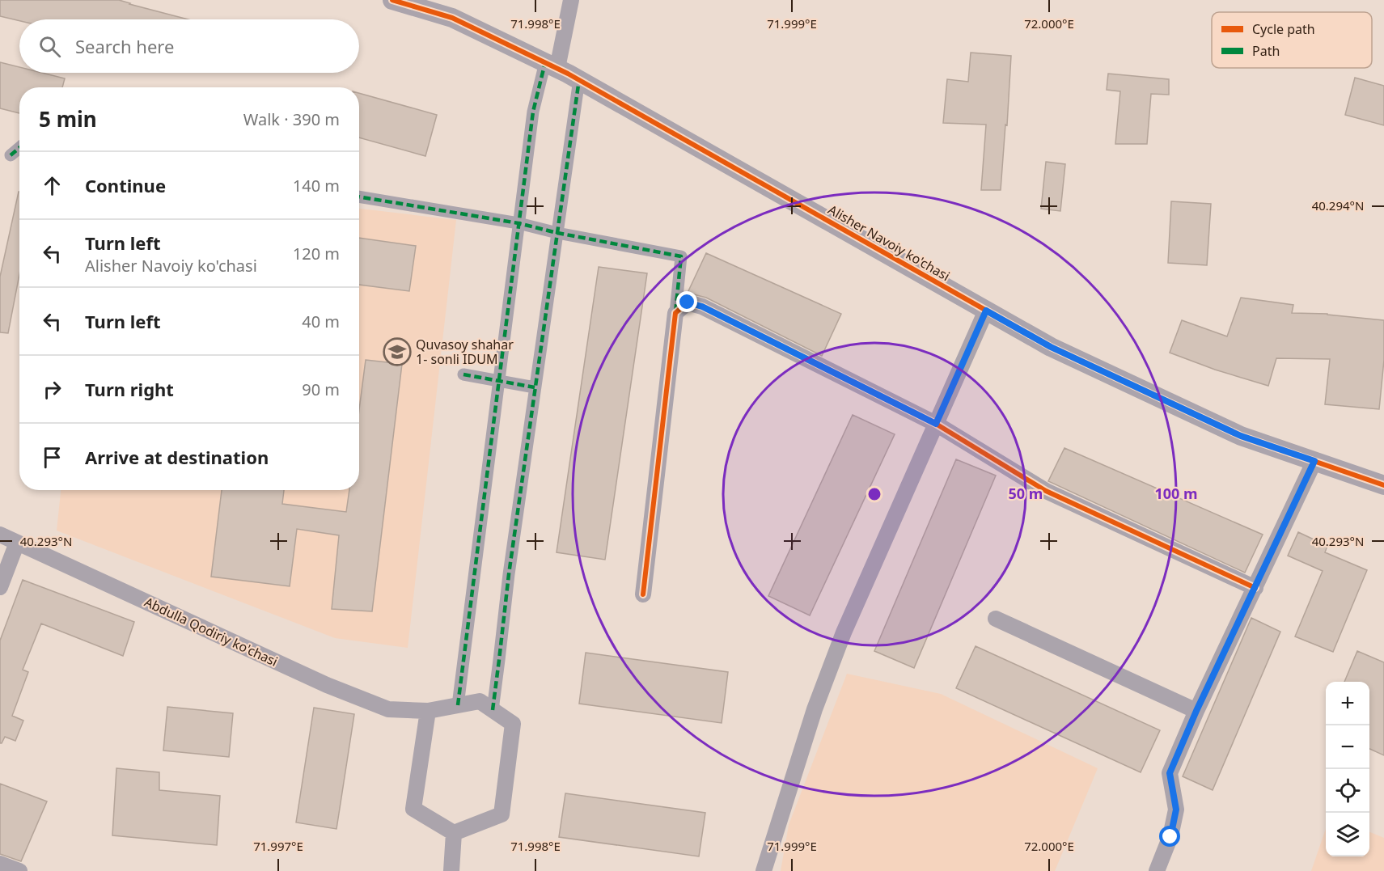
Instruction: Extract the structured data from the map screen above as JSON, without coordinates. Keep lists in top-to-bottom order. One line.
{"streets":{"street":["Alisher Navoiy ko'chasi","Abdulla Qodiriy ko'chasi"]},"places":{"school or university":["Quvasoy shahar 1- sonli IDUM"]},"legend":["Cycle path","Path"],"page":{"search":"Search here","heading":["5 min","Walk · 390 m"],"list":[["Continue","140 m"],["Turn left","Alisher Navoiy ko'chasi","120 m"],["Turn left","40 m"],["Turn right","90 m"],"Arrive at destination"],"map_buttons":["+","−"]},"coordinates":["71.998°E","71.999°E","72.000°E","40.294°N","40.293°N","71.997°E"],"rings":["50 m","100 m"]}
